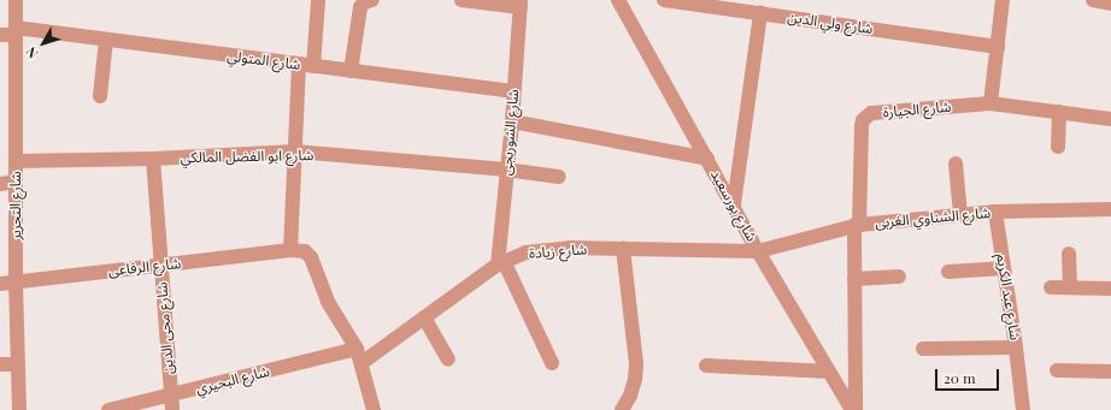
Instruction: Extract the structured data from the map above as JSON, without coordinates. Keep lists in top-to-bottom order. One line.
{"streets":{"street":["شارع ولي الدين","شارع المتولي","شارع الجيارة","شارع الشوربجى","شارع ابو الفضل المالكي","شارع التحرير","شارع بورسعيد","شارع الشناوي الغربى","شارع زيادة","شارع الرفاعى","شارع عبد الكريم","شارع محى الدين","شارع البحيري"]},"crossings":[["شارع المتولي","شارع الشوربجى"],["شارع المتولي","شارع التحرير"],["شارع الجيارة","شارع الشناوي الغربى"],["شارع الشوربجى","شارع ابو الفضل المالكي"],["شارع الشوربجى","شارع زيادة"],["شارع ابو الفضل المالكي","شارع التحرير"],["شارع ابو الفضل المالكي","شارع محى الدين"],["شارع التحرير","شارع الرفاعى"],["شارع بورسعيد","شارع الشناوي الغربى"],["شارع بورسعيد","شارع زيادة"],["شارع الشناوي الغربى","شارع زيادة"],["شارع الشناوي الغربى","شارع عبد الكريم"],["شارع الرفاعى","شارع محى الدين"],["شارع محى الدين","شارع البحيري"]],"scale_bar":"20 m","north":"bottom left"}
